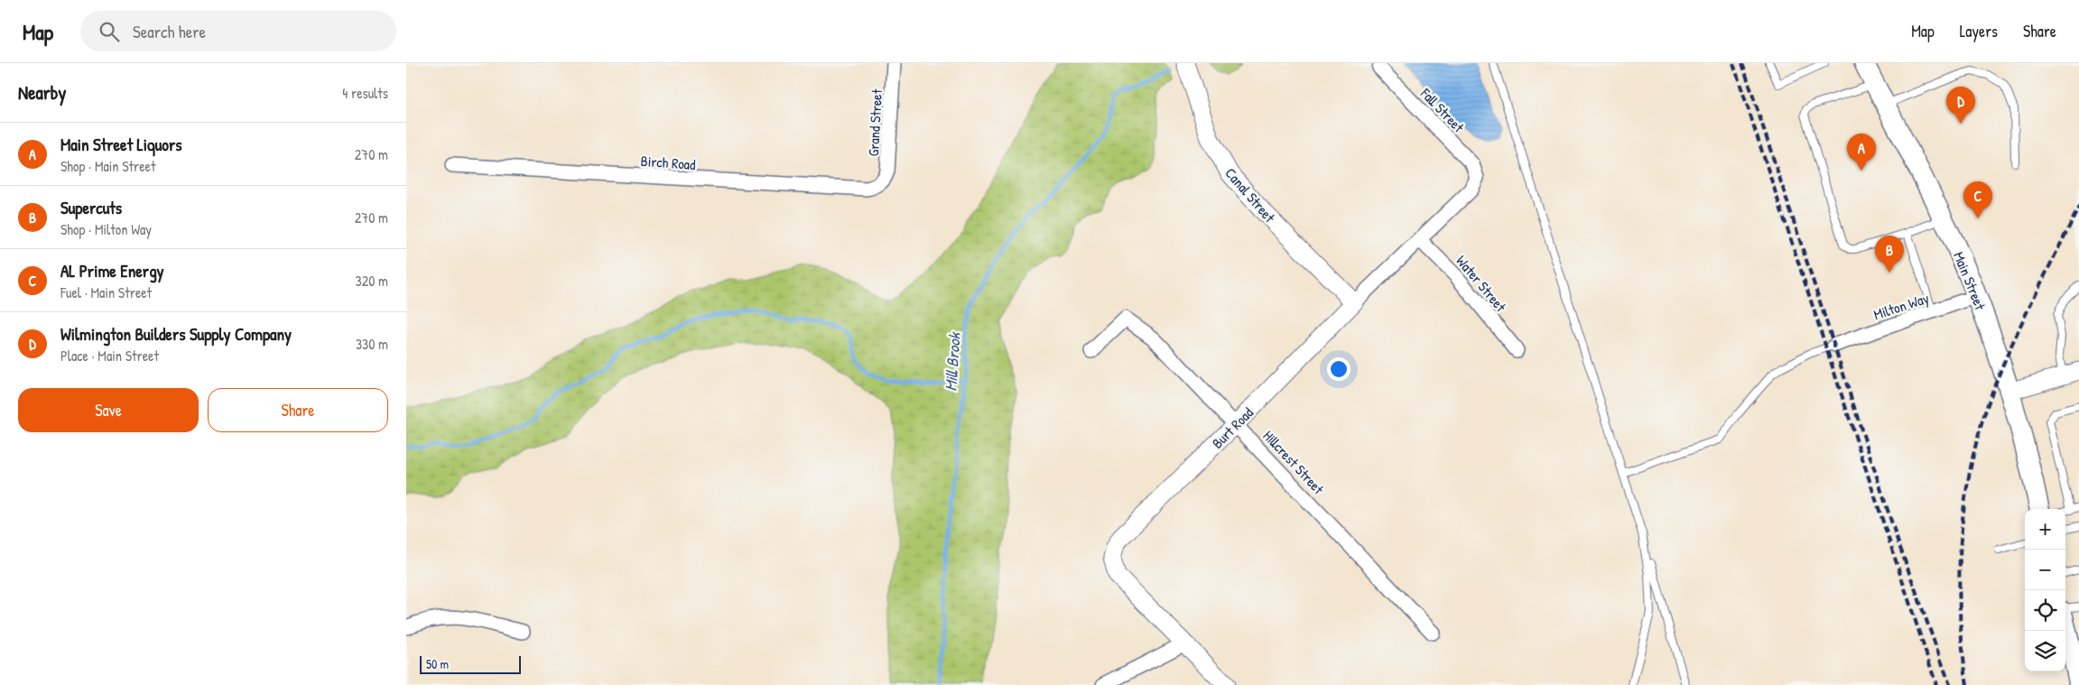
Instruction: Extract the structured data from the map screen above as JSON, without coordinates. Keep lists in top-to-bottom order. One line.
{"streets":{"main road":["Main Street"],"street":["Fall Street","Grand Street","Birch Road","Canal Street","Water Street","Milton Way","Burt Road","Hillcrest Street"]},"crossings":[["Fall Street","Burt Road"],["Grand Street","Birch Road"],["Canal Street","Burt Road"],["Main Street","Milton Way"],["Water Street","Burt Road"],["Burt Road","Hillcrest Street"]],"water":["Mill Brook"],"scale_bar":"50 m","page":{"header":"Map","search":"Search here","nav":["Map","Layers","Share"],"heading":["Nearby","4 results"],"pins":["D","A","C","B"],"list":[{"mark":"A","name":"Main Street Liquors","note":"Shop · Main Street","value":"270 m"},{"mark":"B","name":"Supercuts","note":"Shop · Milton Way","value":"270 m"},{"mark":"C","name":"AL Prime Energy","note":"Fuel · Main Street","value":"320 m"},{"mark":"D","name":"Wilmington Builders Supply Company","note":"Place · Main Street","value":"330 m"}],"buttons":["Save","Share"],"map_buttons":["+","−"],"scale":"50 m"}}
